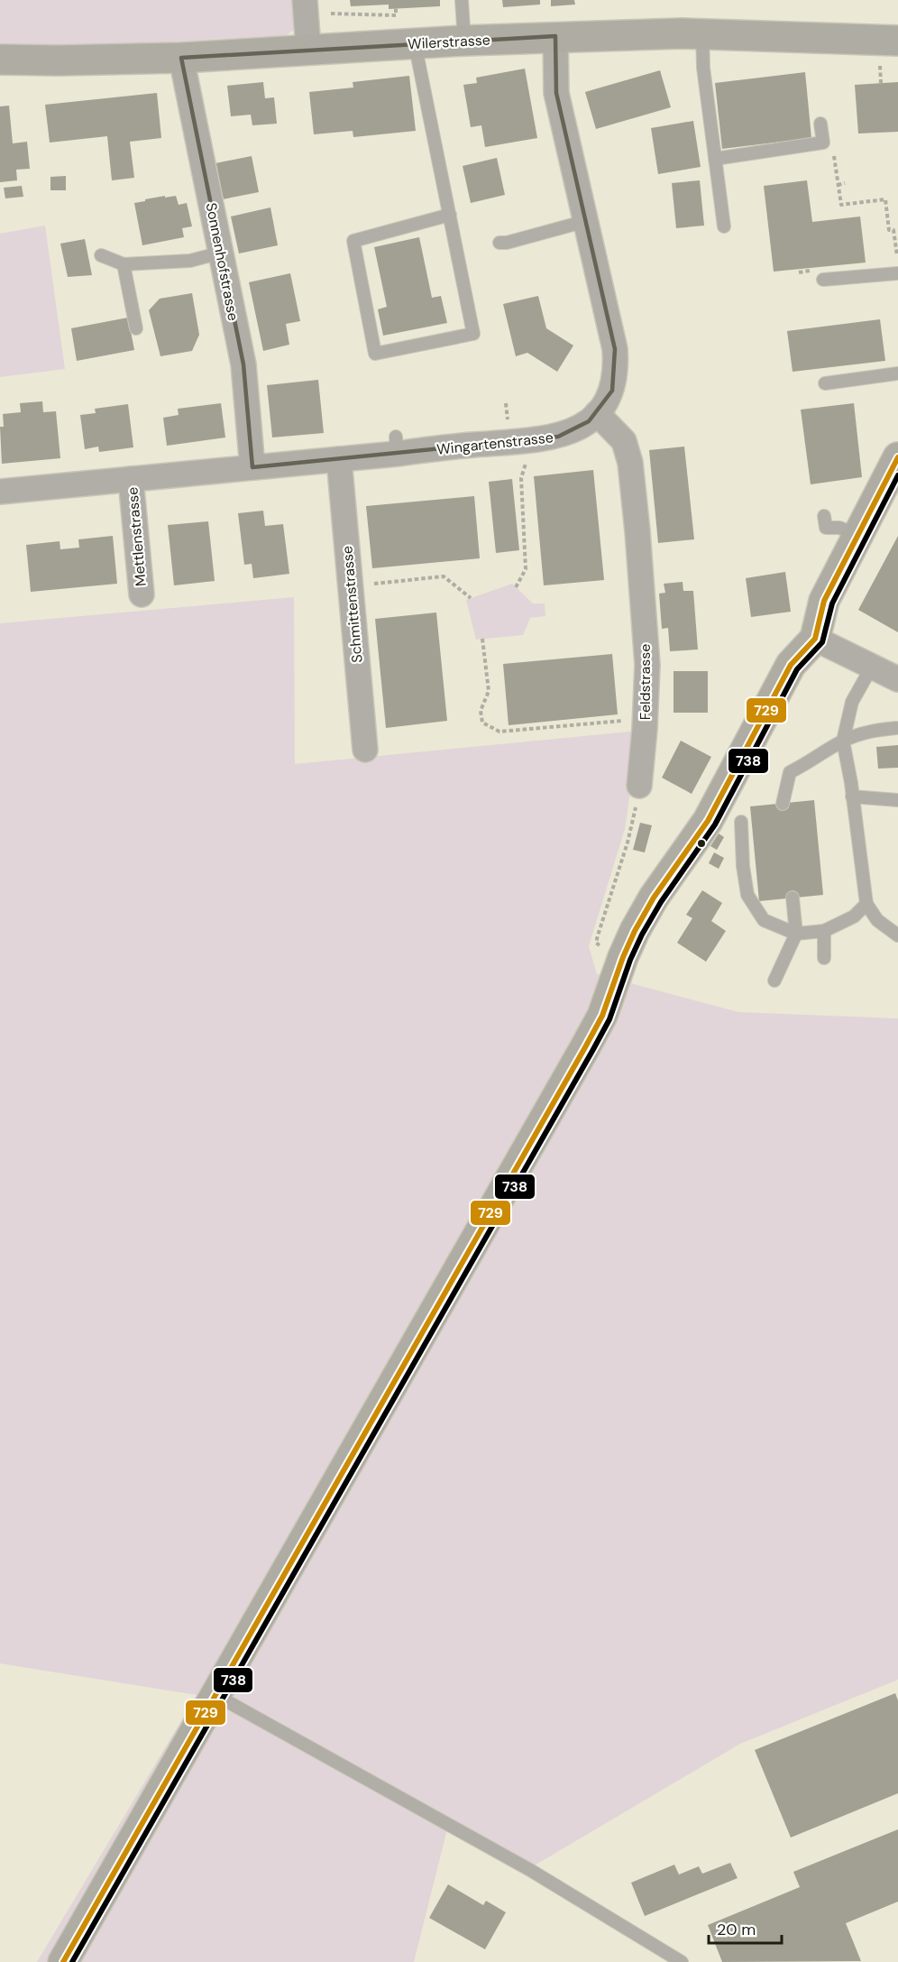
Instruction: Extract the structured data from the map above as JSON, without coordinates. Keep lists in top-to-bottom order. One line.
{"streets":{"street":["Wilerstrasse","Sonnenhofstrasse","Wingartenstrasse","Mettlenstrasse","Schmittenstrasse","Feldstrasse"]},"crossings":[["Wilerstrasse","Sonnenhofstrasse"],["Wilerstrasse","Wingartenstrasse"],["Sonnenhofstrasse","Wingartenstrasse"],["Wingartenstrasse","Mettlenstrasse"],["Wingartenstrasse","Schmittenstrasse"],["Wingartenstrasse","Feldstrasse"]],"lines":["transit line 729","transit line 738"],"scale_bar":"20 m"}
